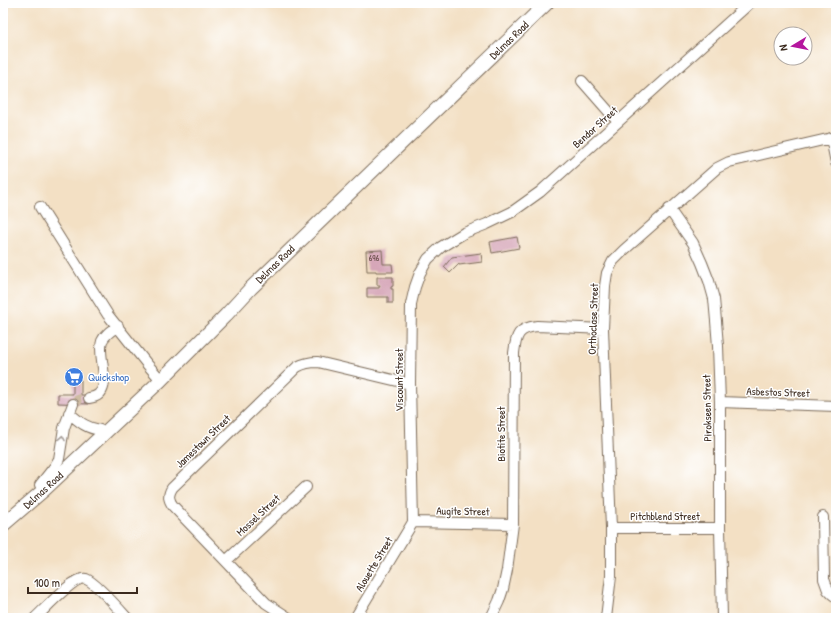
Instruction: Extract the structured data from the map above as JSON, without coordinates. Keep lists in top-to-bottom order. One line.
{"streets":{"main road":["Delmas Road"],"street":["Bendor Street","Orthoclase Street","Viscount Street","Asbestos Street","Pirokseen Street","Biotite Street","Jamestown Street","Augite Street","Mossel Street","Pitchblend Street","Alouette Street"]},"crossings":[["Bendor Street","Viscount Street"],["Orthoclase Street","Pirokseen Street"],["Orthoclase Street","Biotite Street"],["Orthoclase Street","Pitchblend Street"],["Viscount Street","Jamestown Street"],["Viscount Street","Augite Street"],["Viscount Street","Alouette Street"],["Asbestos Street","Pirokseen Street"],["Pirokseen Street","Pitchblend Street"],["Biotite Street","Augite Street"],["Jamestown Street","Mossel Street"],["Augite Street","Alouette Street"]],"places":{"supermarket":["Quickshop"]},"house_numbers":["696"],"scale_bar":"100 m","north":"left"}
